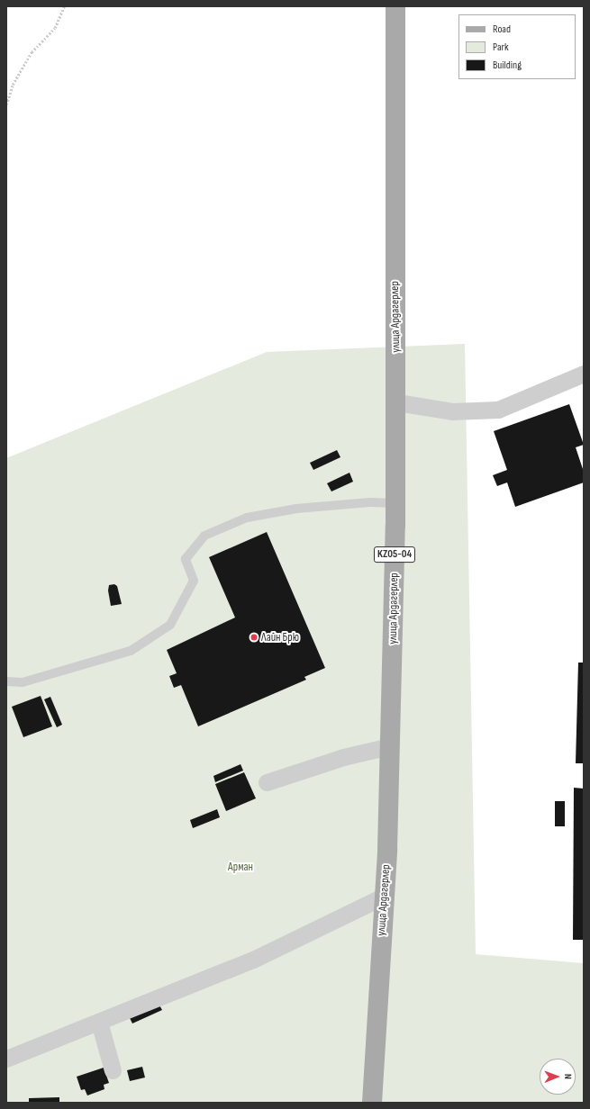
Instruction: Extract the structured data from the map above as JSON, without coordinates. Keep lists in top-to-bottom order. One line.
{"streets":{"main road":["улица Ардагерлер","KZ05-04"]},"parks":["Арман"],"places":["Лайн Брю"],"legend":["Road","Park","Building"],"north":"right"}
